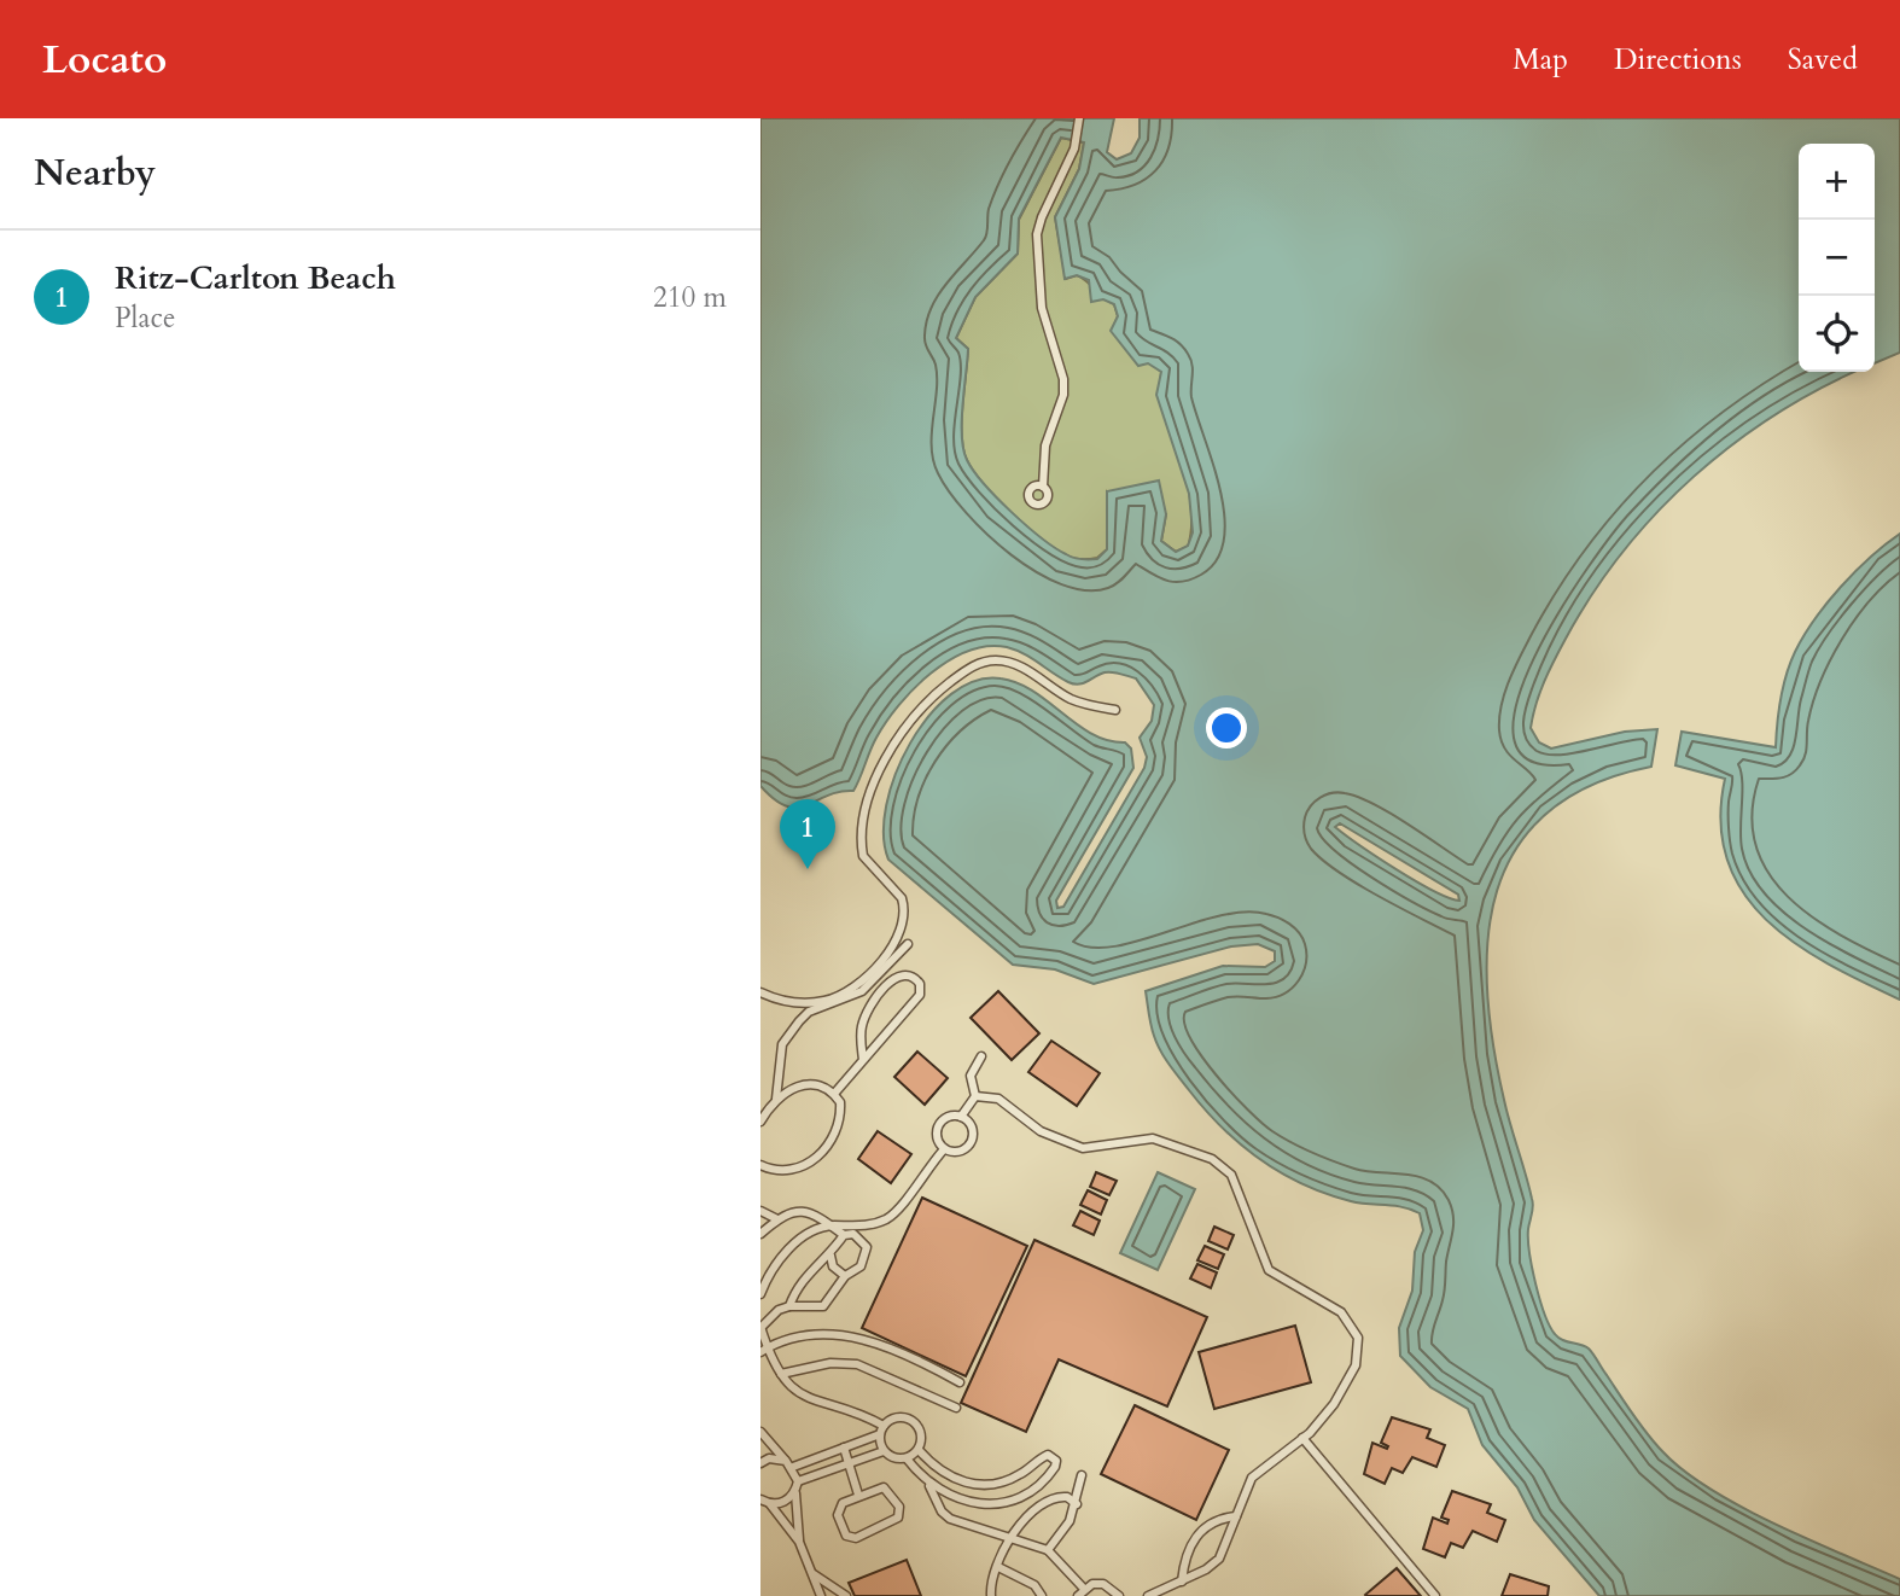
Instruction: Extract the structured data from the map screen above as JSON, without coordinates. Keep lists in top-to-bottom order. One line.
{"page":{"header":"Locato","nav":["Map","Directions","Saved"],"heading":"Nearby","map_buttons":["+","−"],"list":[{"mark":"1","name":"Ritz-Carlton Beach","note":"Place","value":"210 m"}],"pins":"1"}}
